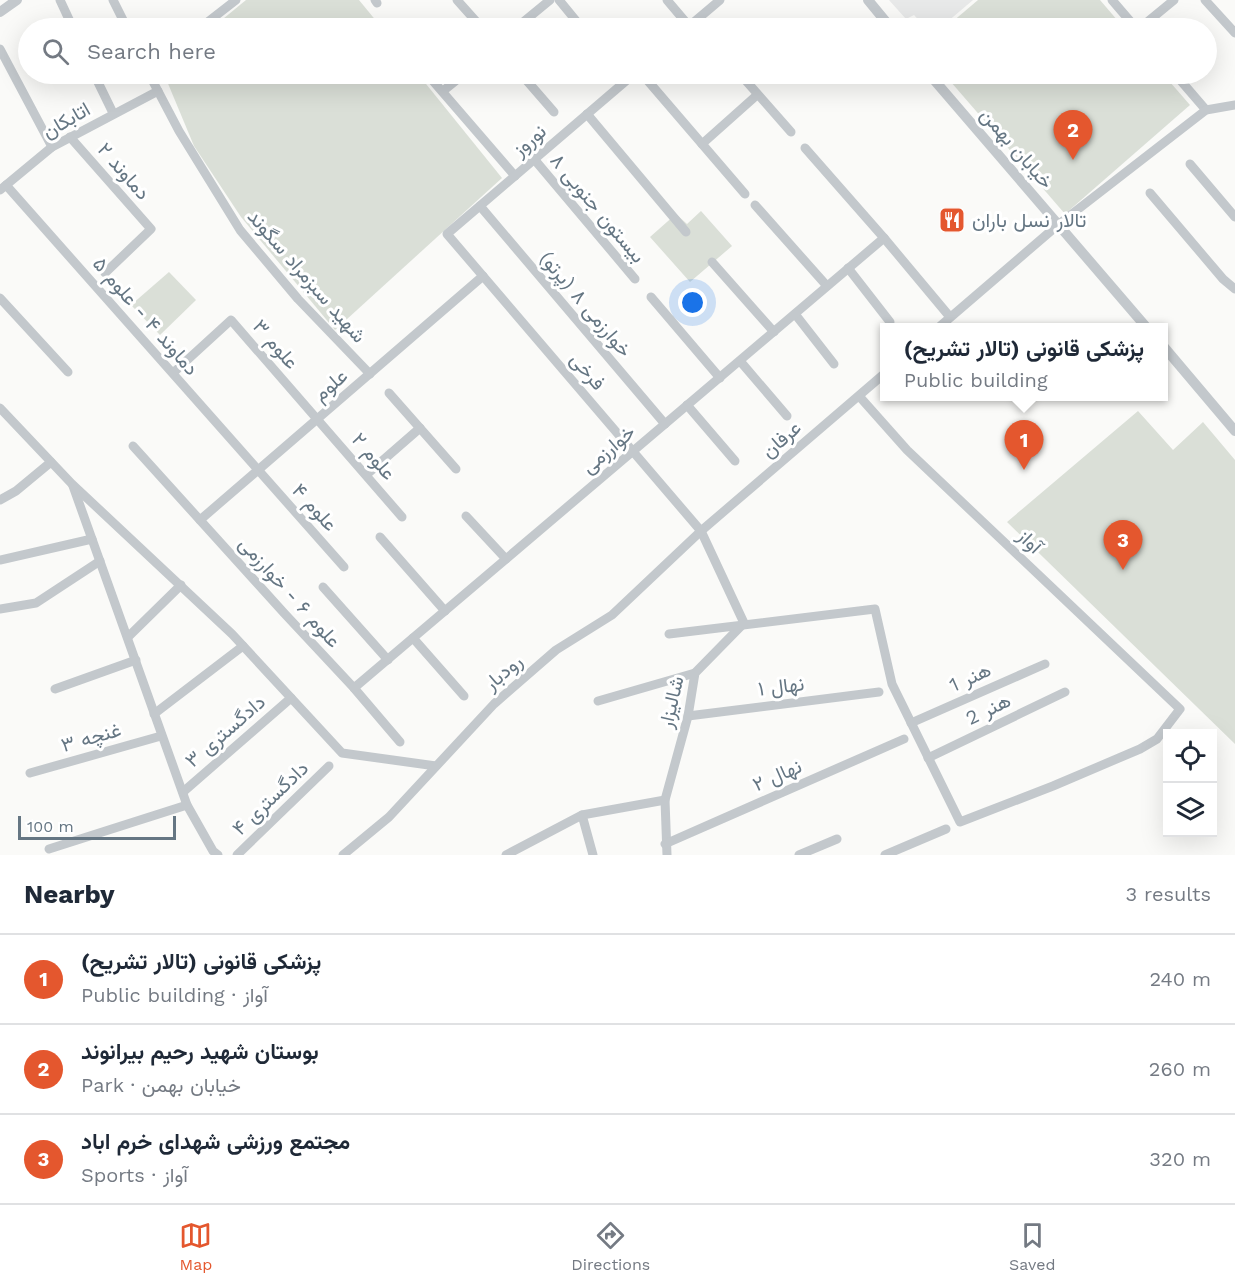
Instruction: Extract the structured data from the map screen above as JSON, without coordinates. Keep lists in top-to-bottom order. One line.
{"streets":{"street":["اتابکان","نوروز","خیابان بهمن","دماوند ۲","بیستون جنوبی ۸","شهید سبزمراد سگوند","خوارزمی ۸ (پرتو)","دماوند ۴ - علوم ۵","علوم ۳","فرخی","علوم","عرفان","خوارزمی","علوم ۲","علوم ۴","آواز","علوم ۶ - خوارزمی","رودبار","هنر 1","نهال ۱","شالیزار","هنر 2","دادگستری ۳","غنچه ۳","نهال ۲","دادگستری ۴"]},"crossings":[["اتابکان","دماوند ۲"],["اتابکان","شهید سبزمراد سگوند"],["اتابکان","دماوند ۴ - علوم ۵"],["نوروز","بیستون جنوبی ۸"],["نوروز","خوارزمی ۸ (پرتو)"],["نوروز","فرخی"],["شهید سبزمراد سگوند","علوم"],["خوارزمی ۸ (پرتو)","خوارزمی"],["دماوند ۴ - علوم ۵","علوم ۳"],["دماوند ۴ - علوم ۵","علوم"],["دماوند ۴ - علوم ۵","علوم ۴"],["علوم ۳","علوم"],["علوم ۳","علوم ۲"],["فرخی","علوم"],["فرخی","عرفان"],["فرخی","خوارزمی"],["فرخی","رودبار"],["علوم","علوم ۲"],["علوم","علوم ۴"],["علوم","علوم ۶ - خوارزمی"],["عرفان","آواز"],["عرفان","رودبار"],["خوارزمی","علوم ۶ - خوارزمی"],["آواز","هنر 2"],["نهال ۱","شالیزار"],["شالیزار","نهال ۲"]],"places":{"restaurant":["تالار نسل باران"]},"scale_bar":"100 m","page":{"search":"Search here","pins":["2","1","3"],"popup":["پزشکی قانونی (تالار تشریح)","Public building"],"scale":"100 m","heading":["Nearby","3 results"],"list":[{"mark":"1","name":"پزشکی قانونی (تالار تشریح)","note":"Public building · آواز","value":"240 m"},{"mark":"2","name":"بوستان شهید رحیم بیرانوند","note":"Park · خیابان بهمن","value":"260 m"},{"mark":"3","name":"مجتمع ورزشی شهدای خرم اباد","note":"Sports · آواز","value":"320 m"}],"nav":["Map","Directions","Saved"]}}
